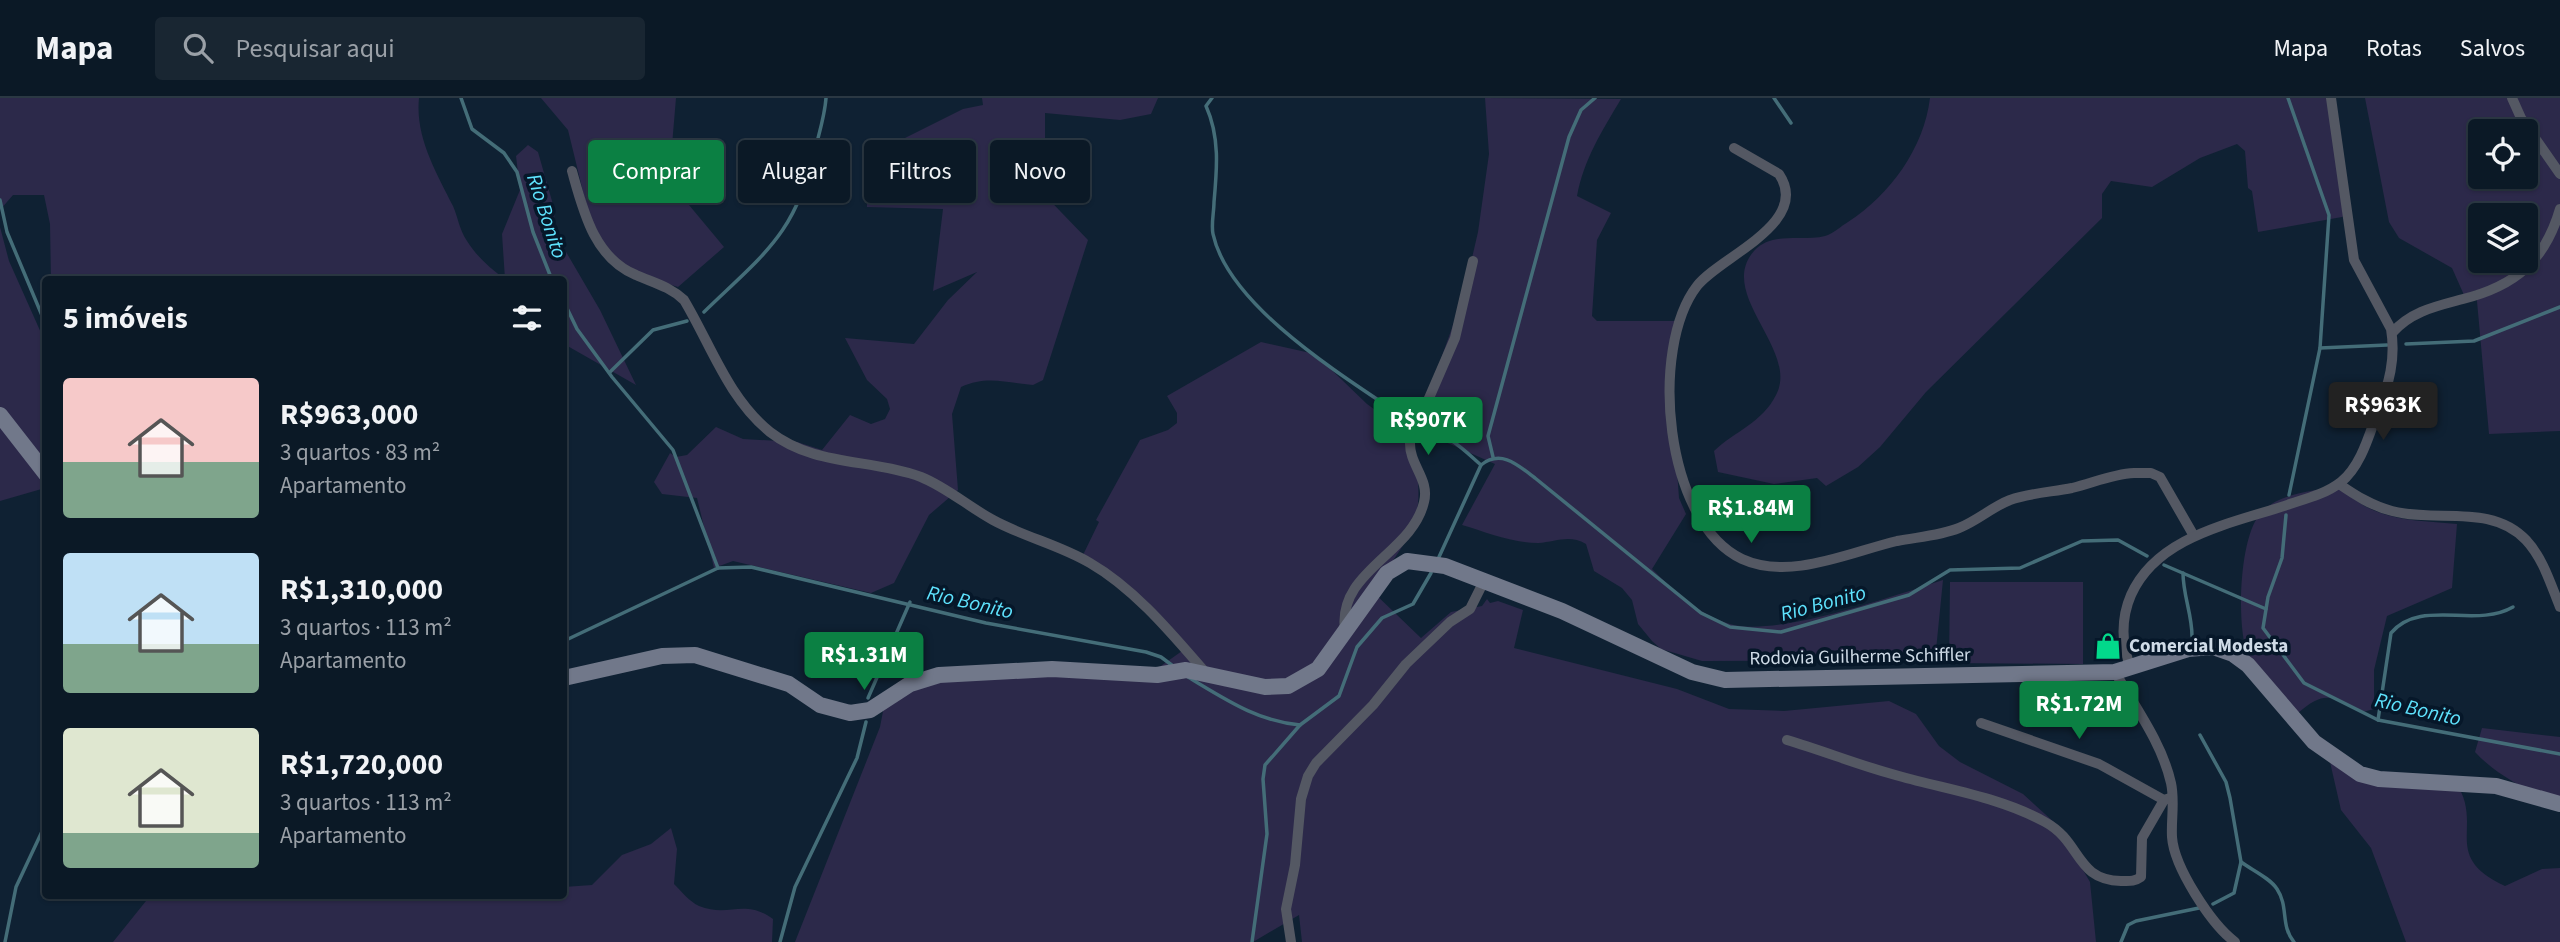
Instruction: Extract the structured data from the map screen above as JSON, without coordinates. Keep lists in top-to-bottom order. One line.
{"streets":{"street":["Rodovia Guilherme Schiffler"]},"water":["Rio Bonito"],"places":{"shop":["Comercial Modesta"]},"page":{"header":"Mapa","search":"Pesquisar aqui","nav":["Mapa","Rotas","Salvos"],"chip":["Comprar","Alugar","Filtros","Novo"],"heading":"5 imóveis","list":[{"name":"R$963,000","note":"3 quartos · 83 m² · Apartamento"},{"name":"R$1,310,000","note":"3 quartos · 113 m² · Apartamento"},{"name":"R$1,720,000","note":"3 quartos · 113 m² · Apartamento"}],"price":["R$963K","R$907K","R$1.84M","R$1.31M","R$1.72M"]}}
